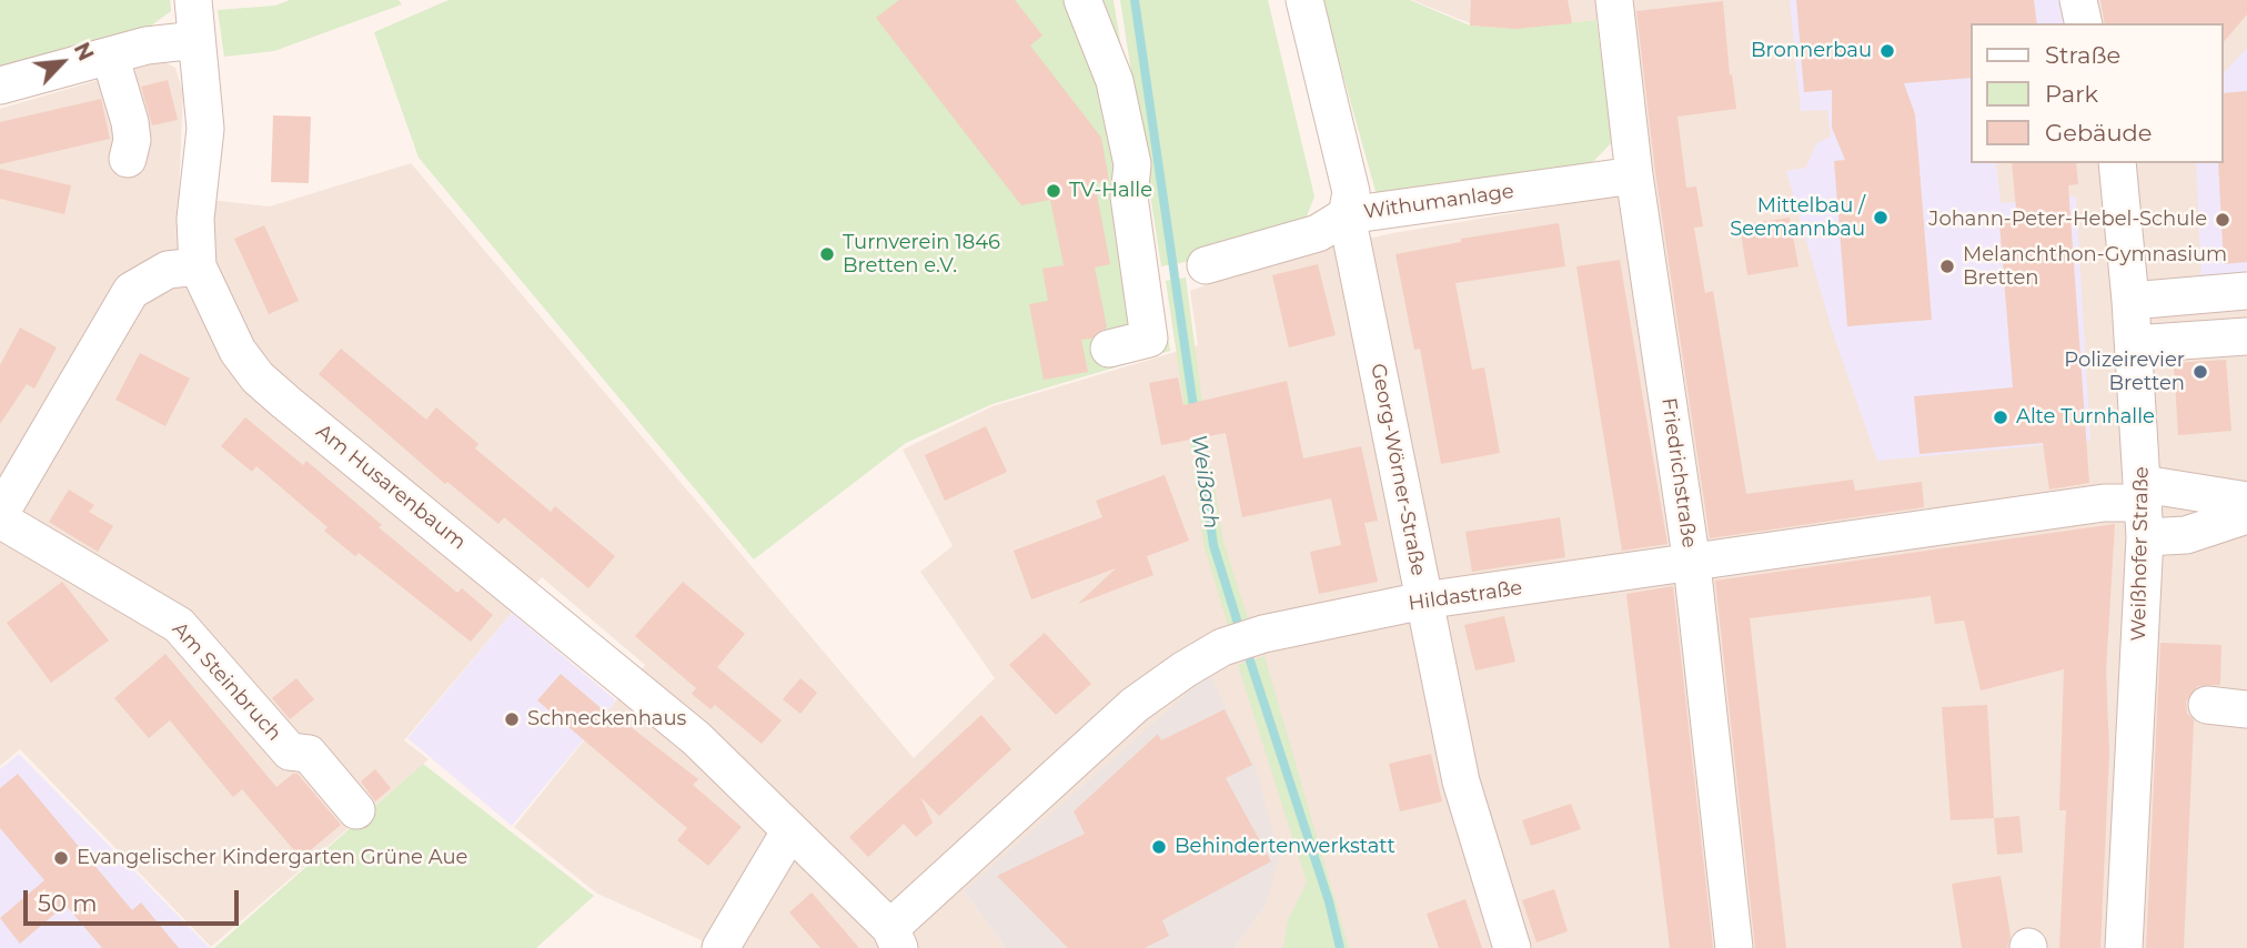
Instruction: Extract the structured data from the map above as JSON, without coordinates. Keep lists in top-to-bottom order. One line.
{"streets":{"street":["Withumanlage","Georg-Wörner-Straße","Friedrichstraße","Am Husarenbaum","Weißhofer Straße","Hildastraße","Am Steinbruch"]},"crossings":[["Withumanlage","Georg-Wörner-Straße"],["Withumanlage","Friedrichstraße"],["Georg-Wörner-Straße","Hildastraße"],["Friedrichstraße","Hildastraße"],["Am Husarenbaum","Hildastraße"],["Weißhofer Straße","Hildastraße"]],"water":["Weißach"],"places":["Bronnerbau","TV-Halle","Mittelbau / Seemannbau","Johann-Peter-Hebel-Schule","Turnverein 1846 Bretten e.V.","Melanchthon-Gymnasium Bretten","Polizeirevier Bretten","Alte Turnhalle","Schneckenhaus","Behindertenwerkstatt","Evangelischer Kindergarten Grüne Aue"],"legend":["Straße","Park","Gebäude"],"scale_bar":"50 m","north":"top right"}
